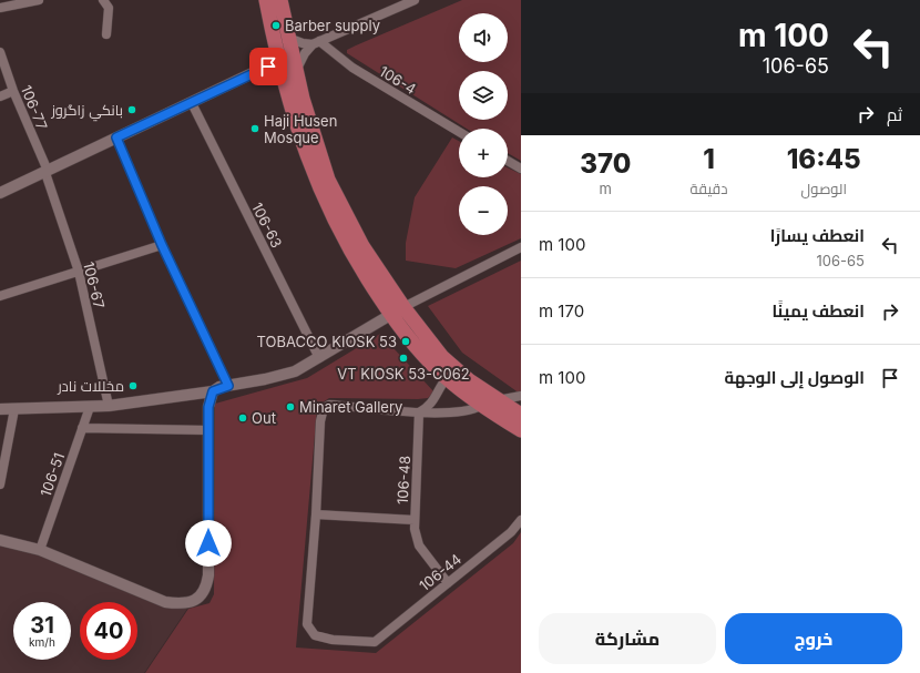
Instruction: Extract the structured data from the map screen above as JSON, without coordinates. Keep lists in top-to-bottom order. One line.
{"streets":{"street":["106-4","106-77","106-63","106-67","106-51","106-48","106-44"]},"crossings":[["106-77","106-67"],["106-48","106-44"]],"places":["Barber supply","بانكي زاگروز","Haji Husen Mosque","TOBACCO KIOSK 53","VT KIOSK 53-C062","مخللات نادر","Minaret Gallery","Out"],"page":{"turn":["100 m","106-65"],"map_buttons":["+","−"],"then":"ثم","eta":["16:45","الوصول","1","دقيقة","370","m"],"list":[{"name":"انعطف يسارًا","note":"106-65","value":"100 m"},{"name":"انعطف يمينًا","value":"170 m"},{"name":"الوصول إلى الوجهة","value":"100 m"}],"speed":"31 km/h","limit":"40","buttons":["خروج","مشاركة"]}}
